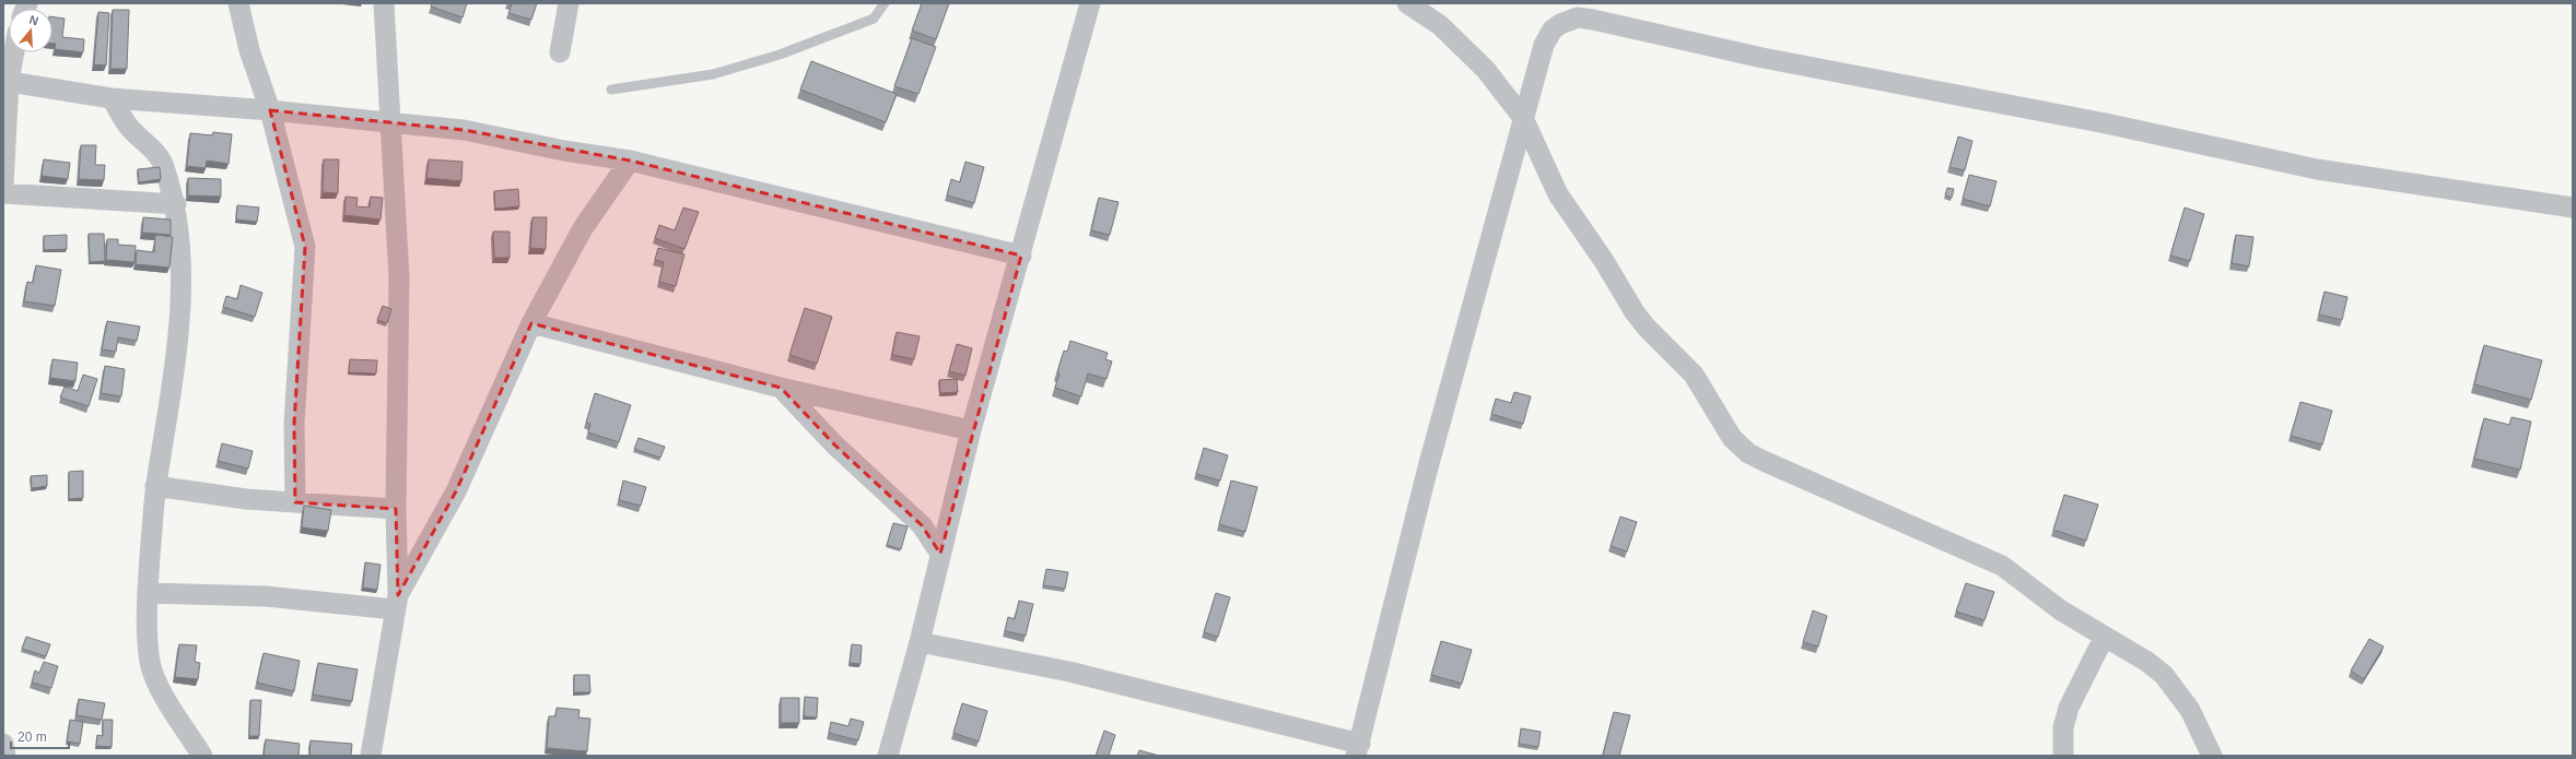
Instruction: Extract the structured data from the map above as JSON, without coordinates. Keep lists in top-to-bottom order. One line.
{"scale_bar":"20 m","north":"top"}
